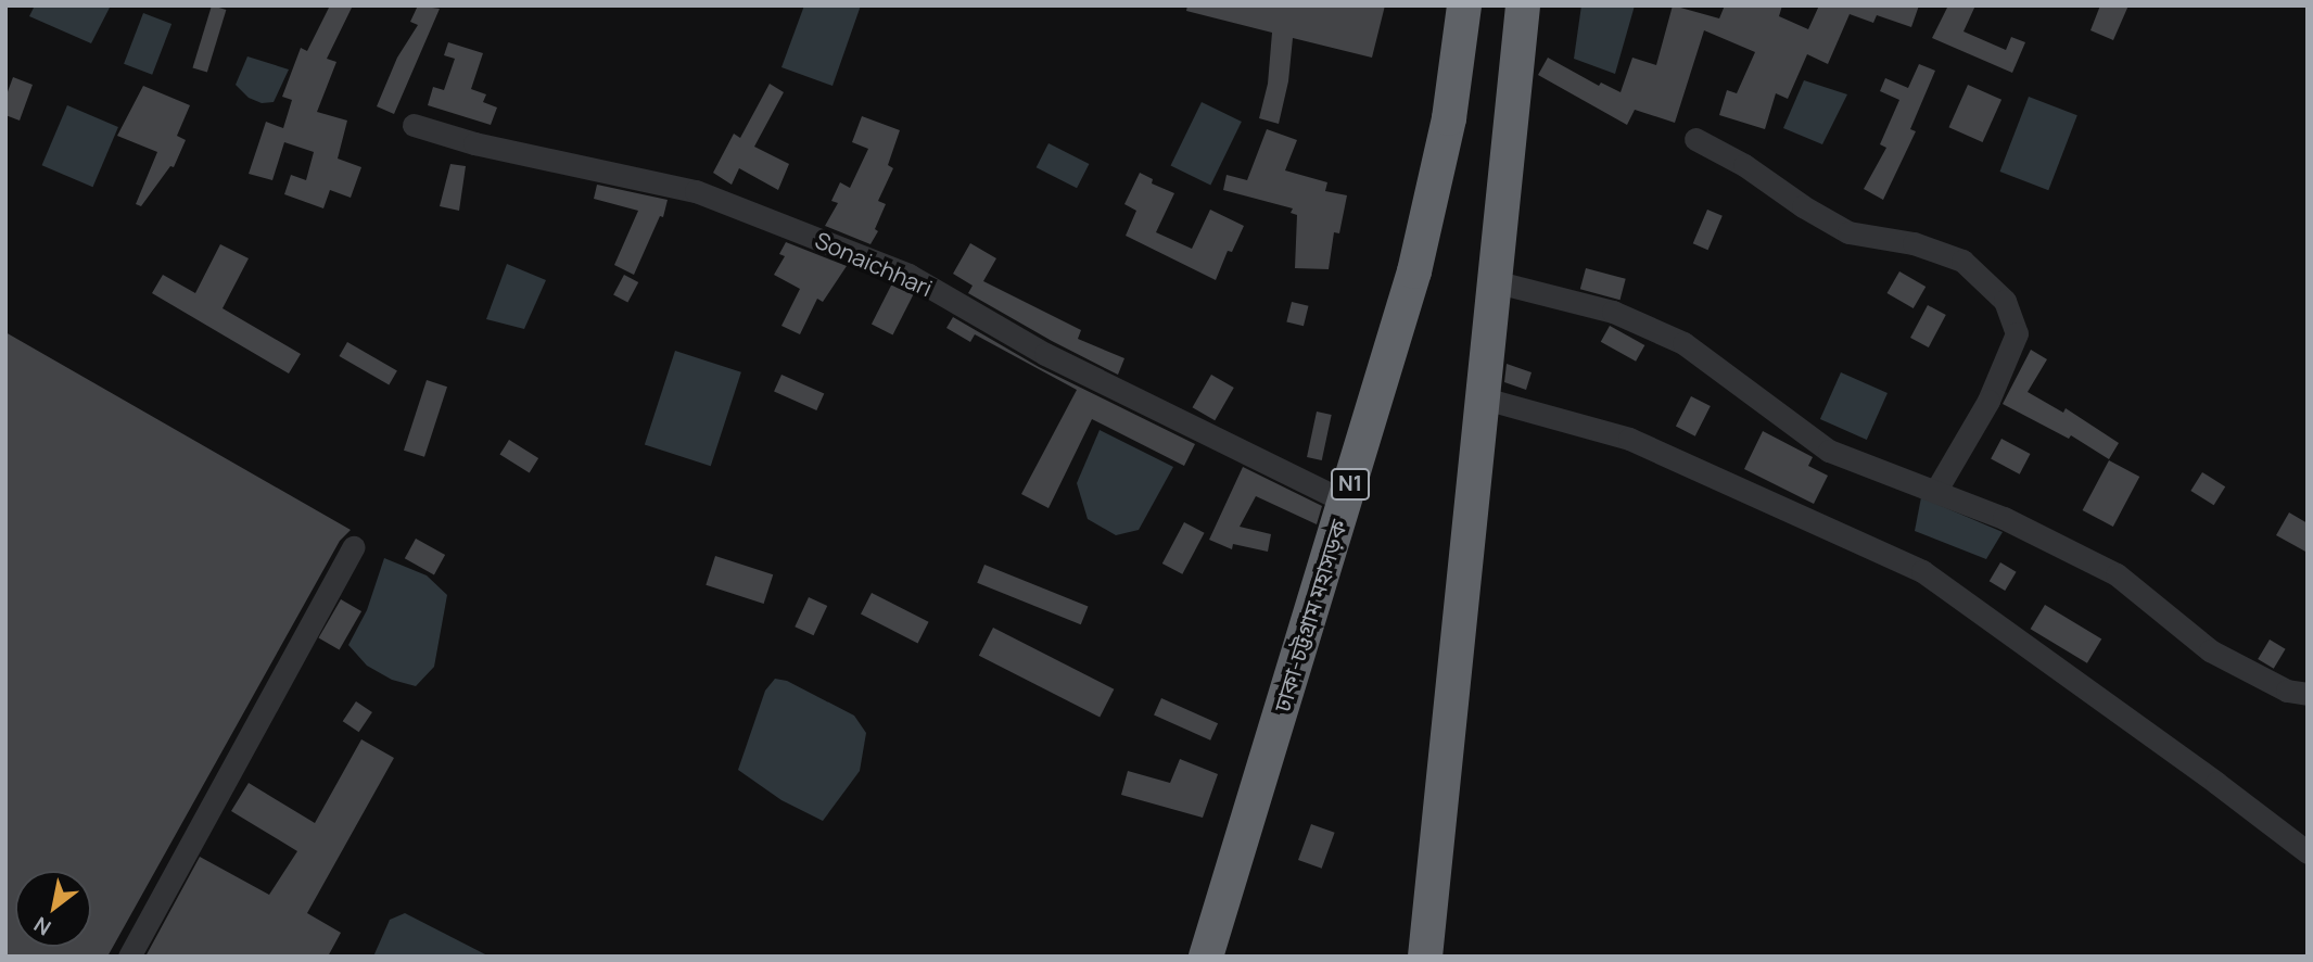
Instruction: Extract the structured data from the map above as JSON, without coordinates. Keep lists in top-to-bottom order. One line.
{"streets":{"highway":["N1","ঢাকা-চট্টগ্রাম মহাসড়ক"],"street":["Sonaichhari"]},"crossings":[["Sonaichhari","ঢাকা-চট্টগ্রাম মহাসড়ক"]],"north":"bottom left"}
